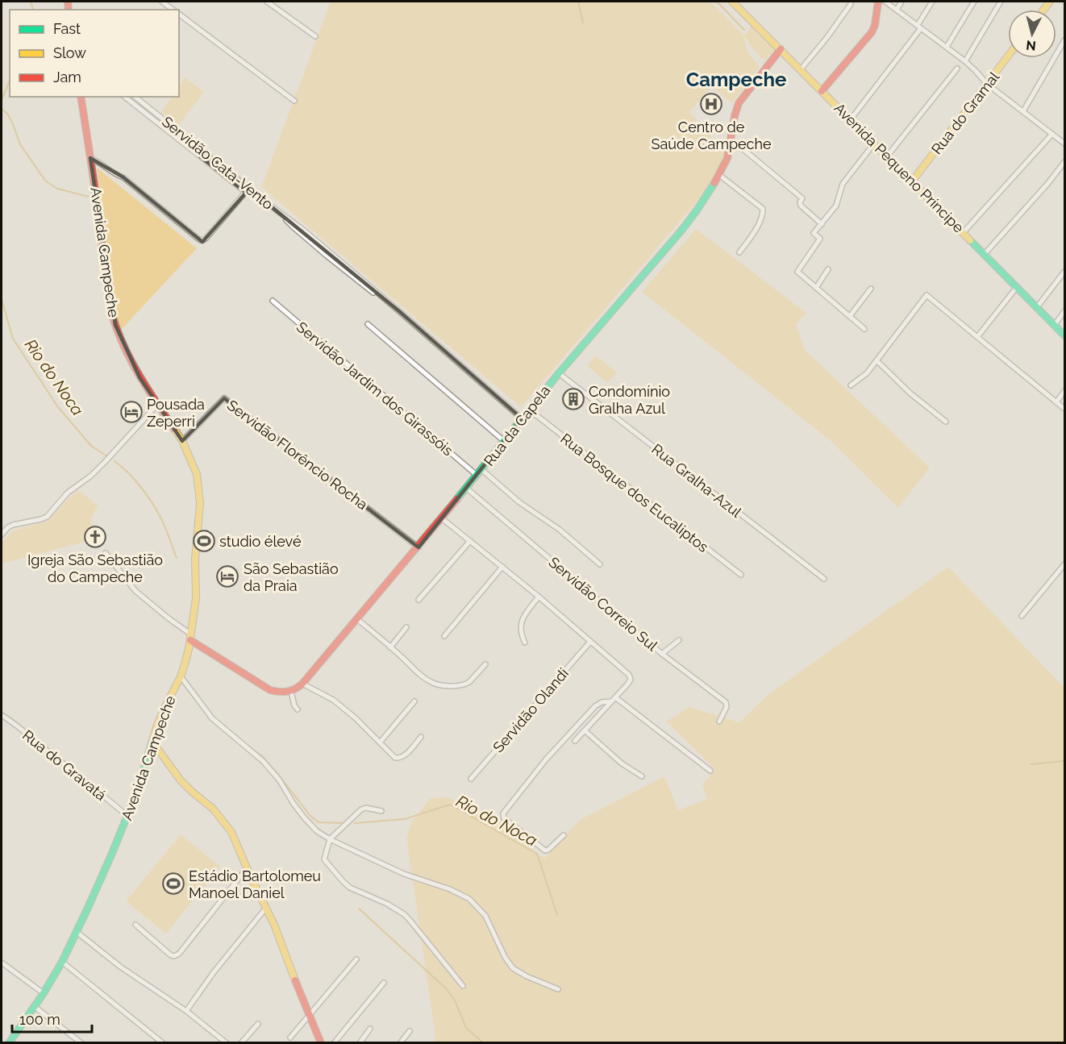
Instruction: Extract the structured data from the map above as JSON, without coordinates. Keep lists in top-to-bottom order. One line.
{"streets":{"main road":["Rua do Gramal","Avenida Pequeno Príncipe","Avenida Campeche","Rua da Capela"],"street":["Servidão Cata-Vento","Servidão Jardim dos Girassóis","Servidão Florêncio Rocha","Rua Gralha-Azul","Rua Bosque dos Eucaliptos","Servidão Correio Sul","Servidão Olandi","Rua do Gravatá"]},"crossings":[["Rua do Gramal","Avenida Pequeno Príncipe"],["Servidão Cata-Vento","Rua da Capela"],["Avenida Pequeno Príncipe","Rua da Capela"],["Avenida Campeche","Servidão Florêncio Rocha"],["Avenida Campeche","Rua do Gravatá"],["Servidão Jardim dos Girassóis","Rua da Capela"],["Rua da Capela","Servidão Florêncio Rocha"],["Rua da Capela","Rua Gralha-Azul"],["Rua da Capela","Rua Bosque dos Eucaliptos"],["Rua da Capela","Servidão Correio Sul"]],"districts":["Campeche"],"water":["Rio do Noca"],"places":{"hospital":["Centro de Saúde Campeche"],"building":["Condomínio Gralha Azul"],"hotel":["Pousada Zeperri","São Sebastião da Praia"],"church":["Igreja São Sebastião do Campeche"],"sports":["studio élevé","Estádio Bartolomeu Manoel Daniel"]},"legend":["Fast","Slow","Jam"],"scale_bar":"100 m","north":"bottom"}
